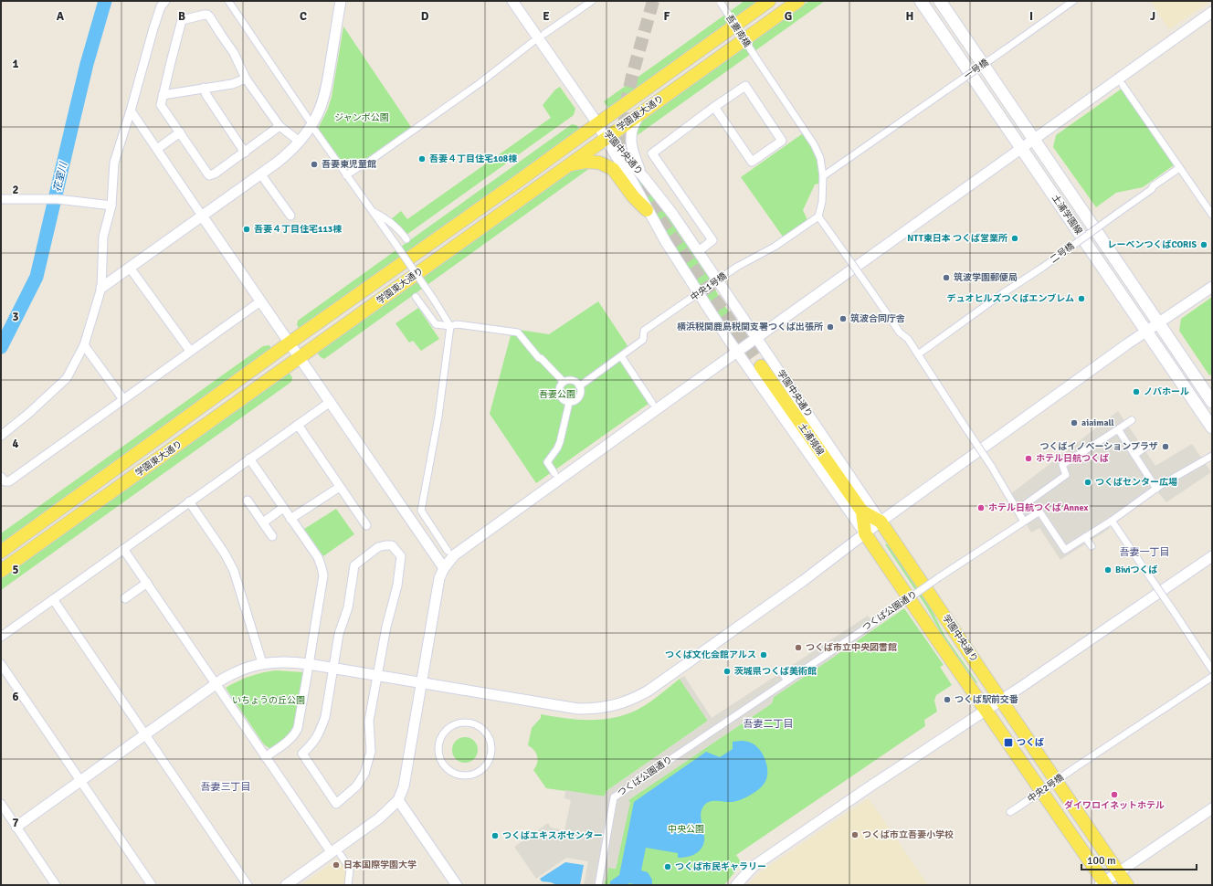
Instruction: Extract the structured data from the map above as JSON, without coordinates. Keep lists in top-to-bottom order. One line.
{"streets":{"main road":["学園東大通り","学園中央通り","土浦学園線","土浦境線"],"street":["吾妻南橋","一号橋","二号橋","中央1号橋","つくば公園通り","中央2号橋"]},"crossings":[["吾妻南橋","一号橋"],["吾妻南橋","中央1号橋"],["学園東大通り","学園中央通り"],["学園中央通り","土浦境線"]],"districts":["吾妻一丁目","吾妻二丁目","吾妻三丁目"],"water":["花室川"],"parks":["ジャンボ公園","吾妻公園","いちょうの丘公園","中央公園"],"places":{"other":["吾妻４丁目住宅108棟","吾妻東児童館","吾妻４丁目住宅113棟","NTT東日本 つくば営業所","レーベンつくばCORIS","筑波学園郵便局","デュオヒルズつくばエンブレム","筑波合同庁舎","横浜税関鹿島税関支署つくば出張所","ノバホール","aiaimall","つくばイノベーションプラザ","ホテル日航つくば","つくばセンター広場","ホテル日航つくば Annex","Biviつくば","つくば市立中央図書館","つくば文化会館アルス","茨城県つくば美術館","つくば駅前交番","ダイワロイネットホテル","つくば市立吾妻小学校","つくばエキスポセンター","日本国際学園大学","つくば市民ギャラリー"],"transit":["つくば"]},"scale_bar":"100 m","grid":{"columns":["A","B","C","D","E","F","G","H","I","J"],"rows":["1","2","3","4","5","6","7"]}}
